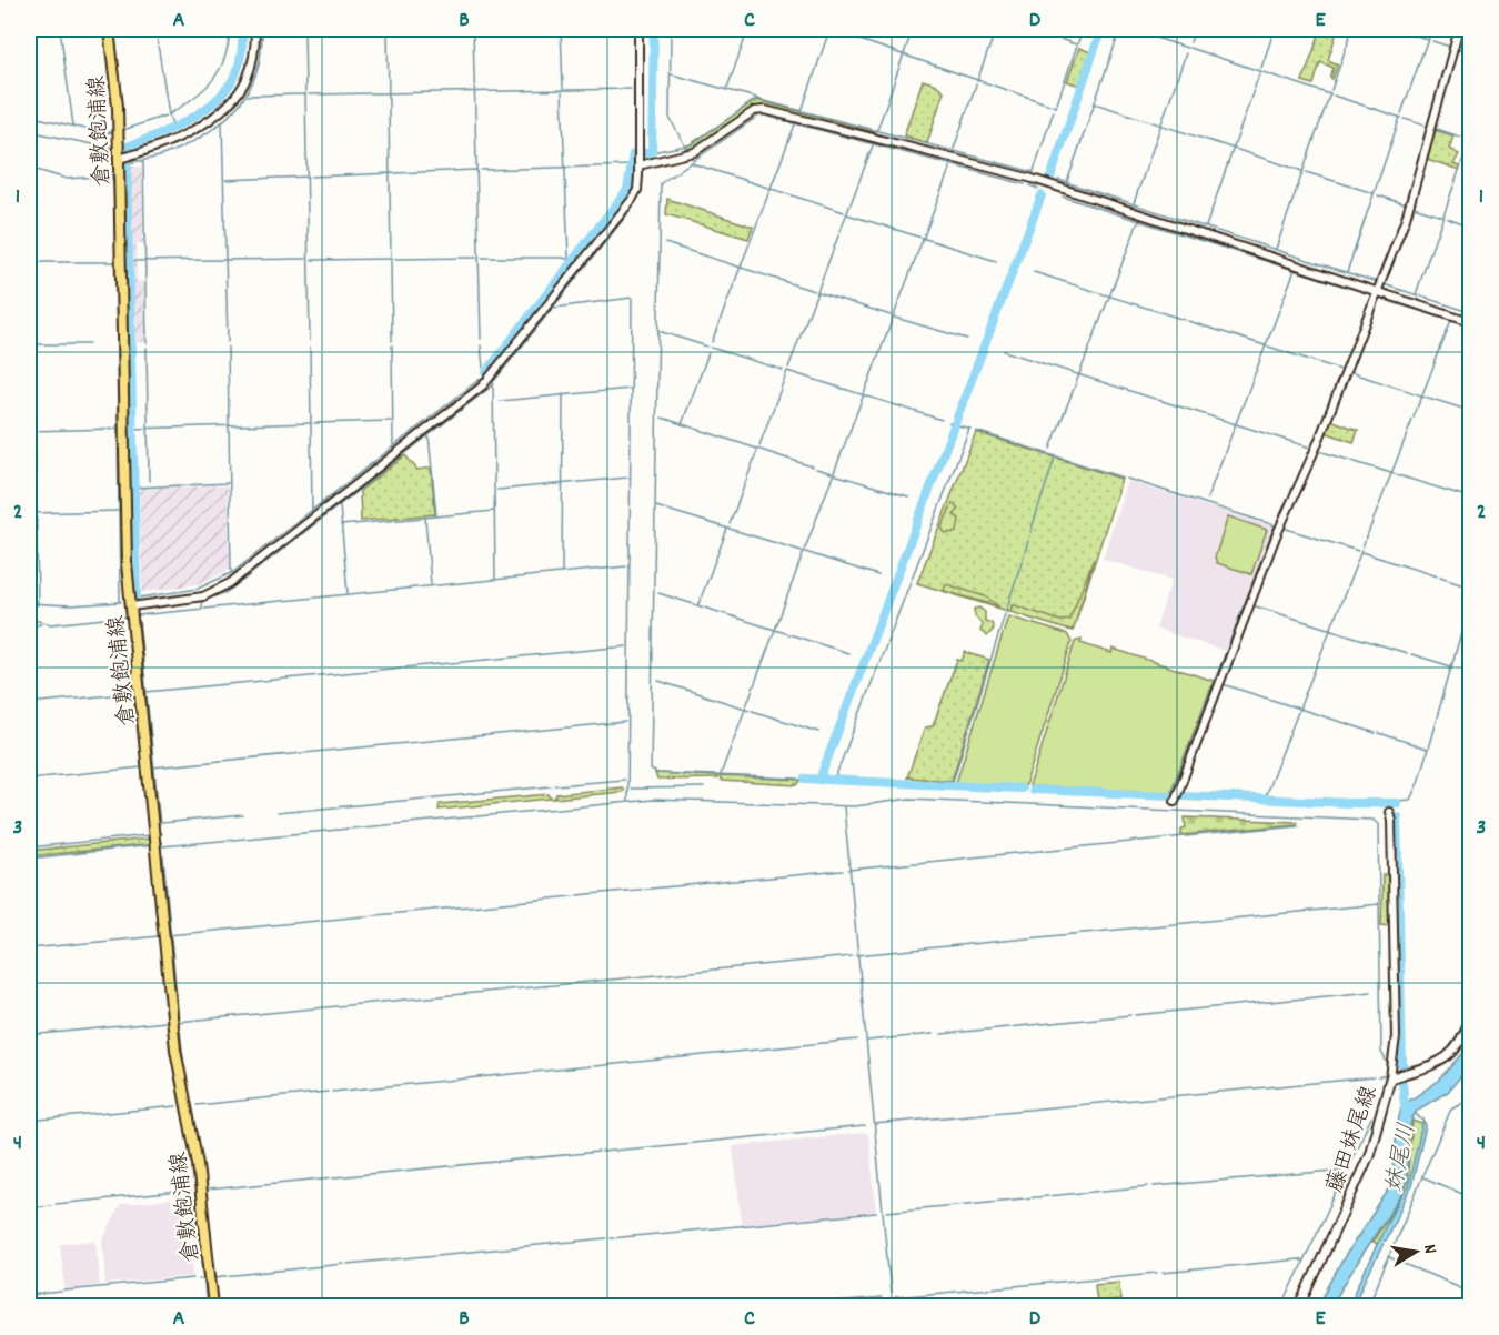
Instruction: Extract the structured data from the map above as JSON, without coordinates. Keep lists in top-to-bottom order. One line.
{"streets":{"main road":["倉敷飽浦線","藤田妹尾線"]},"water":["妹尾川"],"north":"right","grid":{"columns":["A","B","C","D","E"],"rows":["1","2","3","4"]}}
